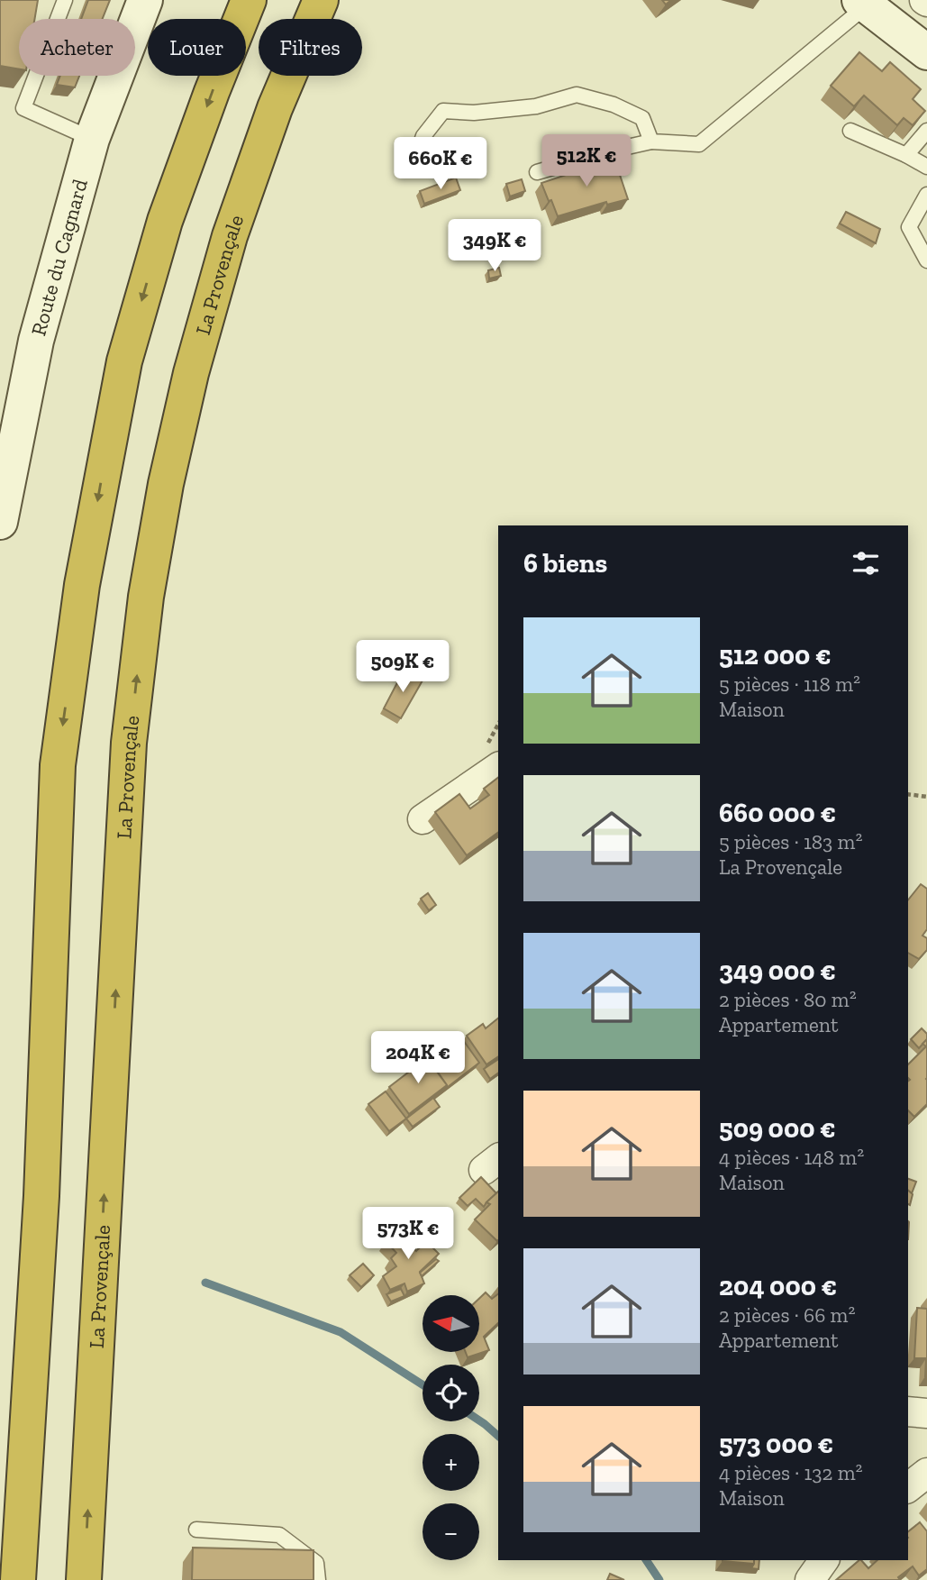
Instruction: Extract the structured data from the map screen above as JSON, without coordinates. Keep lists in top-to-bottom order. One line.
{"streets":{"highway":["La Provençale"],"street":["Route du Cagnard"]},"north":"left","page":{"chip":["Acheter","Louer","Filtres"],"price":["512K €","660K €","349K €","509K €","204K €","573K €"],"heading":"6 biens","list":[{"name":"512 000 €","note":"5 pièces · 118 m² · Maison"},{"name":"660 000 €","note":"5 pièces · 183 m² · La Provençale"},{"name":"349 000 €","note":"2 pièces · 80 m² · Appartement"},{"name":"509 000 €","note":"4 pièces · 148 m² · Maison"},{"name":"204 000 €","note":"2 pièces · 66 m² · Appartement"},{"name":"573 000 €","note":"4 pièces · 132 m² · Maison"}],"map_buttons":["+","−"]}}
